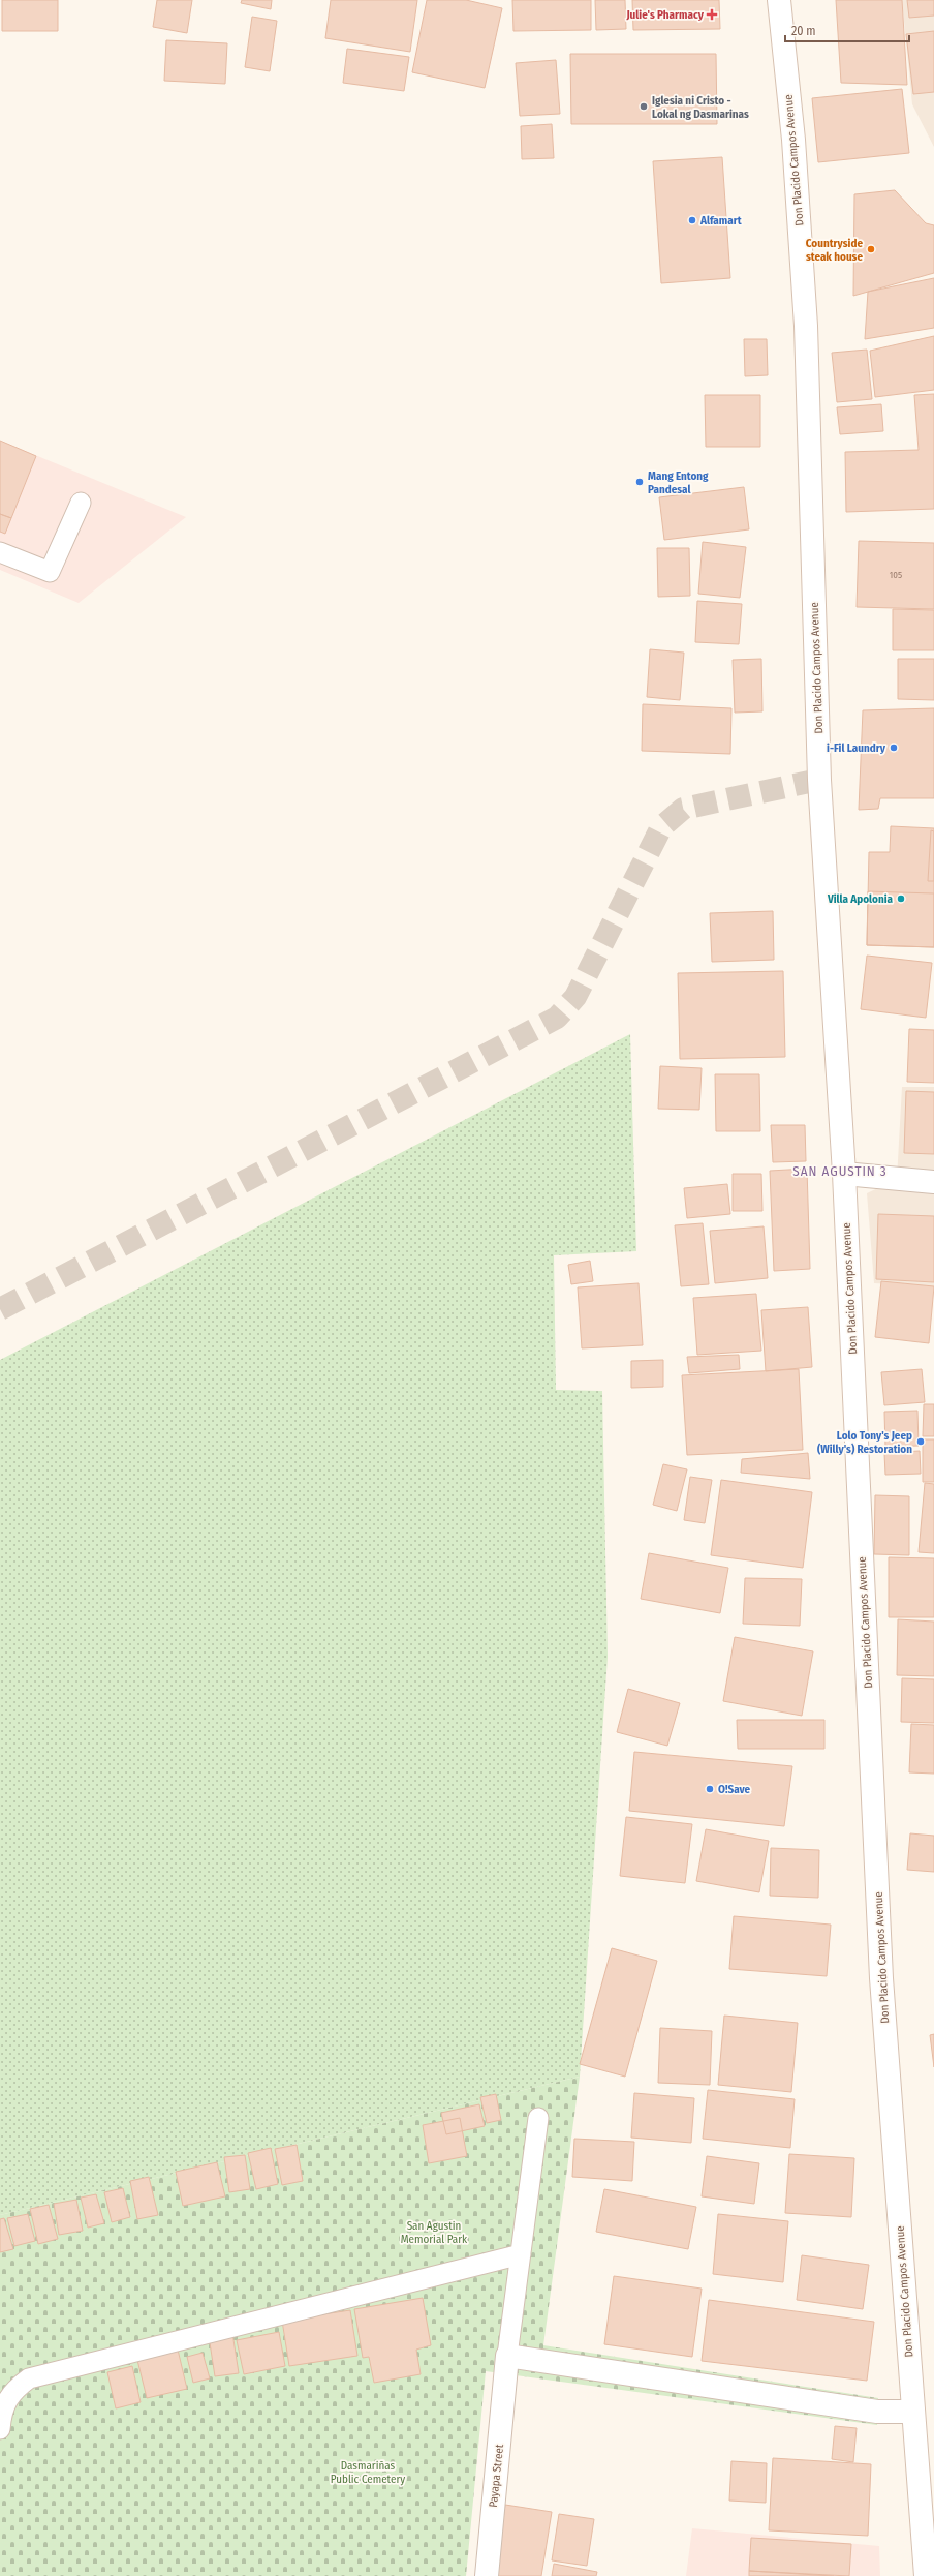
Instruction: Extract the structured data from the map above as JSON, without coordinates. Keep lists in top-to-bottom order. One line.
{"streets":{"main road":["Don Placido Campos Avenue","Payapa Street"]},"districts":["SAN AGUSTIN 3"],"parks":["San Agustin Memorial Park","Dasmariñas Public Cemetery"],"places":{"health":["Julie's Pharmacy"],"other":["Iglesia ni Cristo - Lokal ng Dasmarinas","Alfamart","Countryside steak house","Mang Entong Pandesal","i-Fil Laundry","Villa Apolonia","Lolo Tony's Jeep (Willy's) Restoration","O!Save"]},"house_numbers":["105"],"scale_bar":"20 m"}
